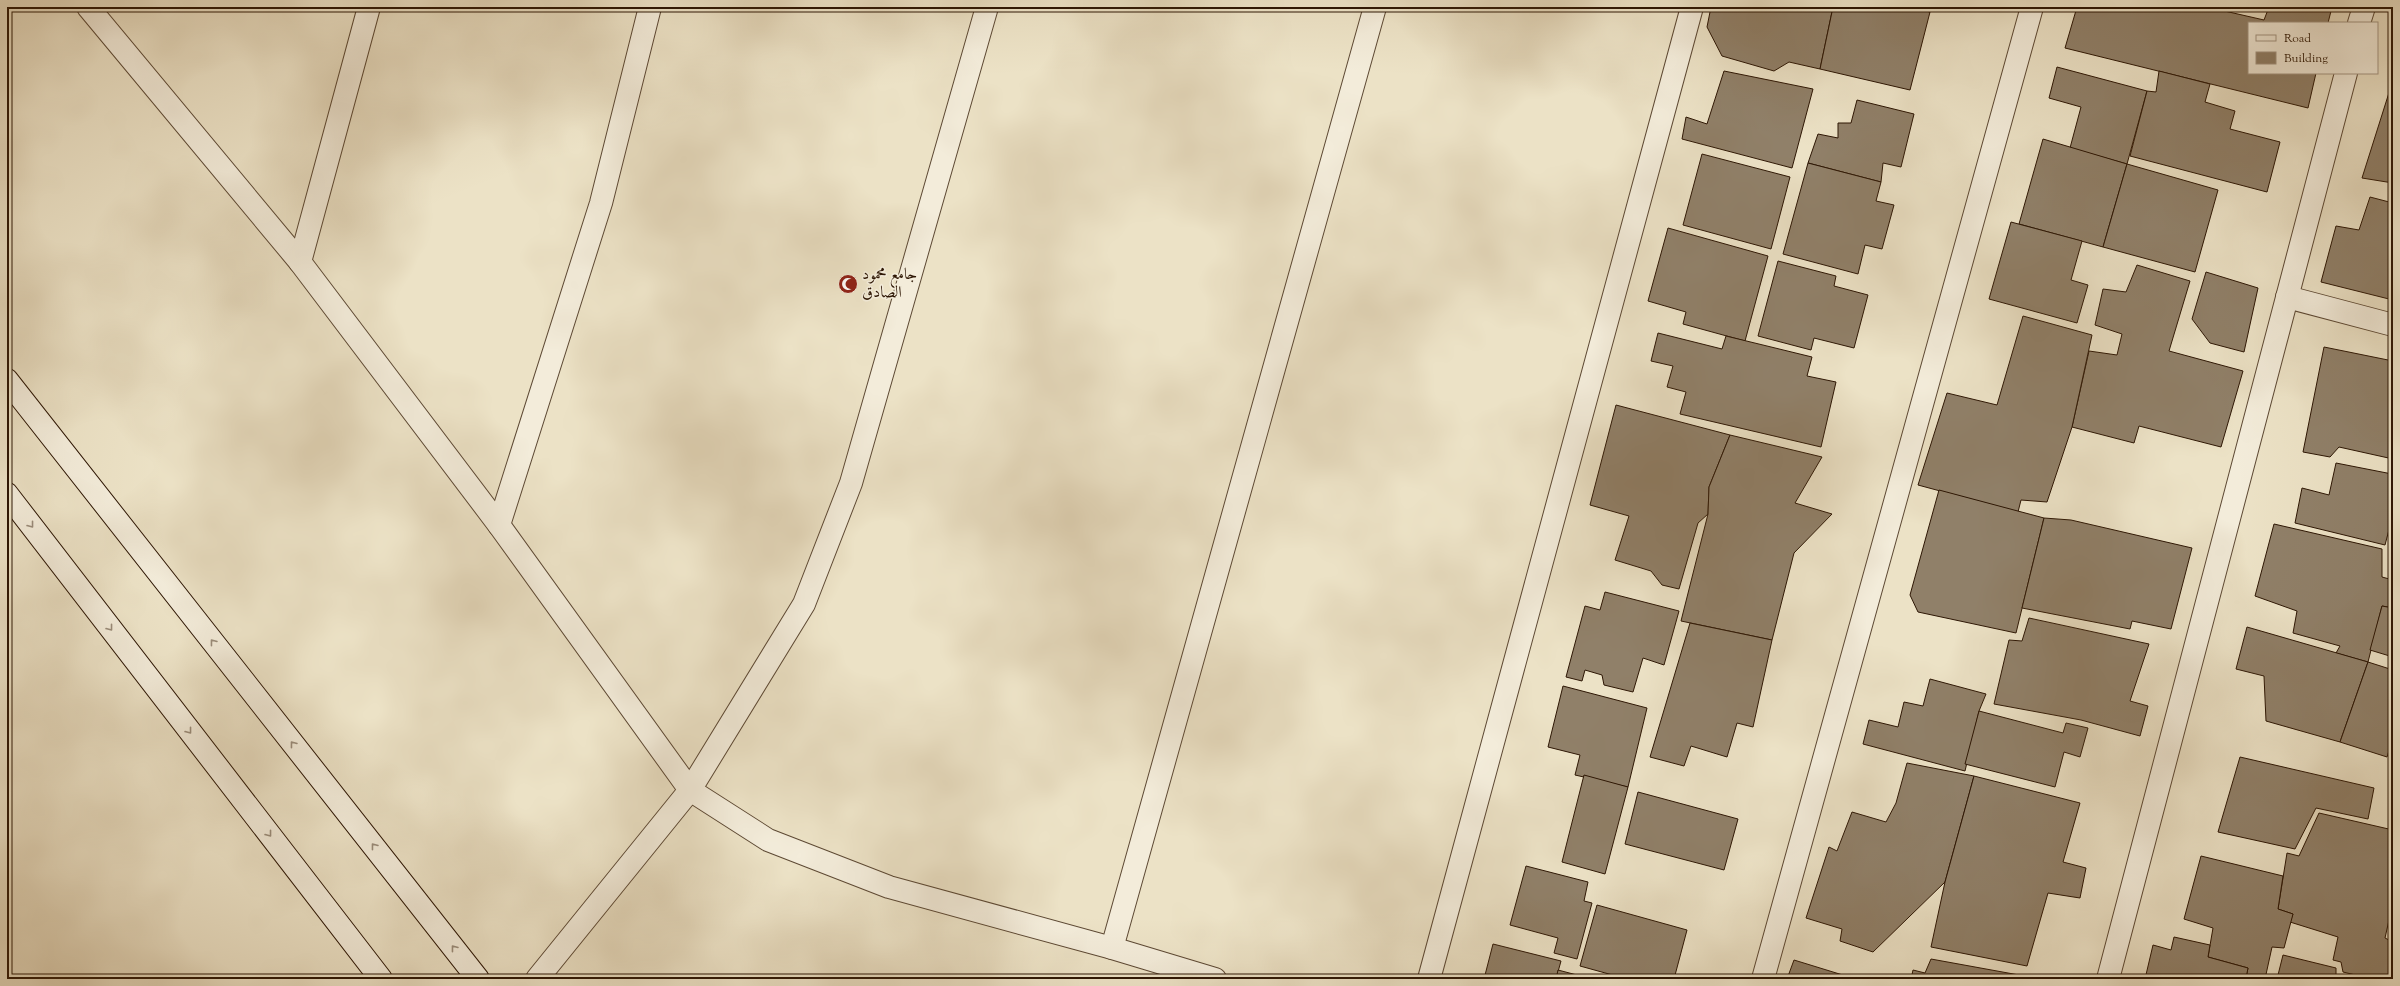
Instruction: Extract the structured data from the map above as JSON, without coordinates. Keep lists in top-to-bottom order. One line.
{"places":{"mosque":["جامع محمود الصادق"]},"legend":["Road","Building"]}
